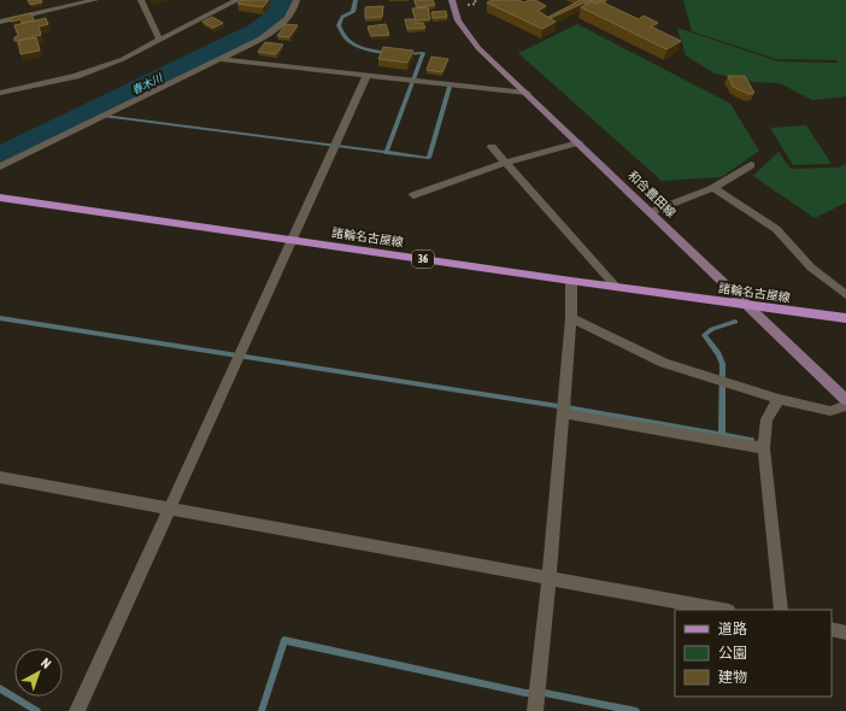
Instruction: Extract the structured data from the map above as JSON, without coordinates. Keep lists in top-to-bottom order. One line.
{"streets":{"main road":["和合豊田線","諸輪名古屋線","36"]},"crossings":[["和合豊田線","諸輪名古屋線"]],"water":["春木川"],"legend":["道路","公園","建物"],"north":"top right"}
